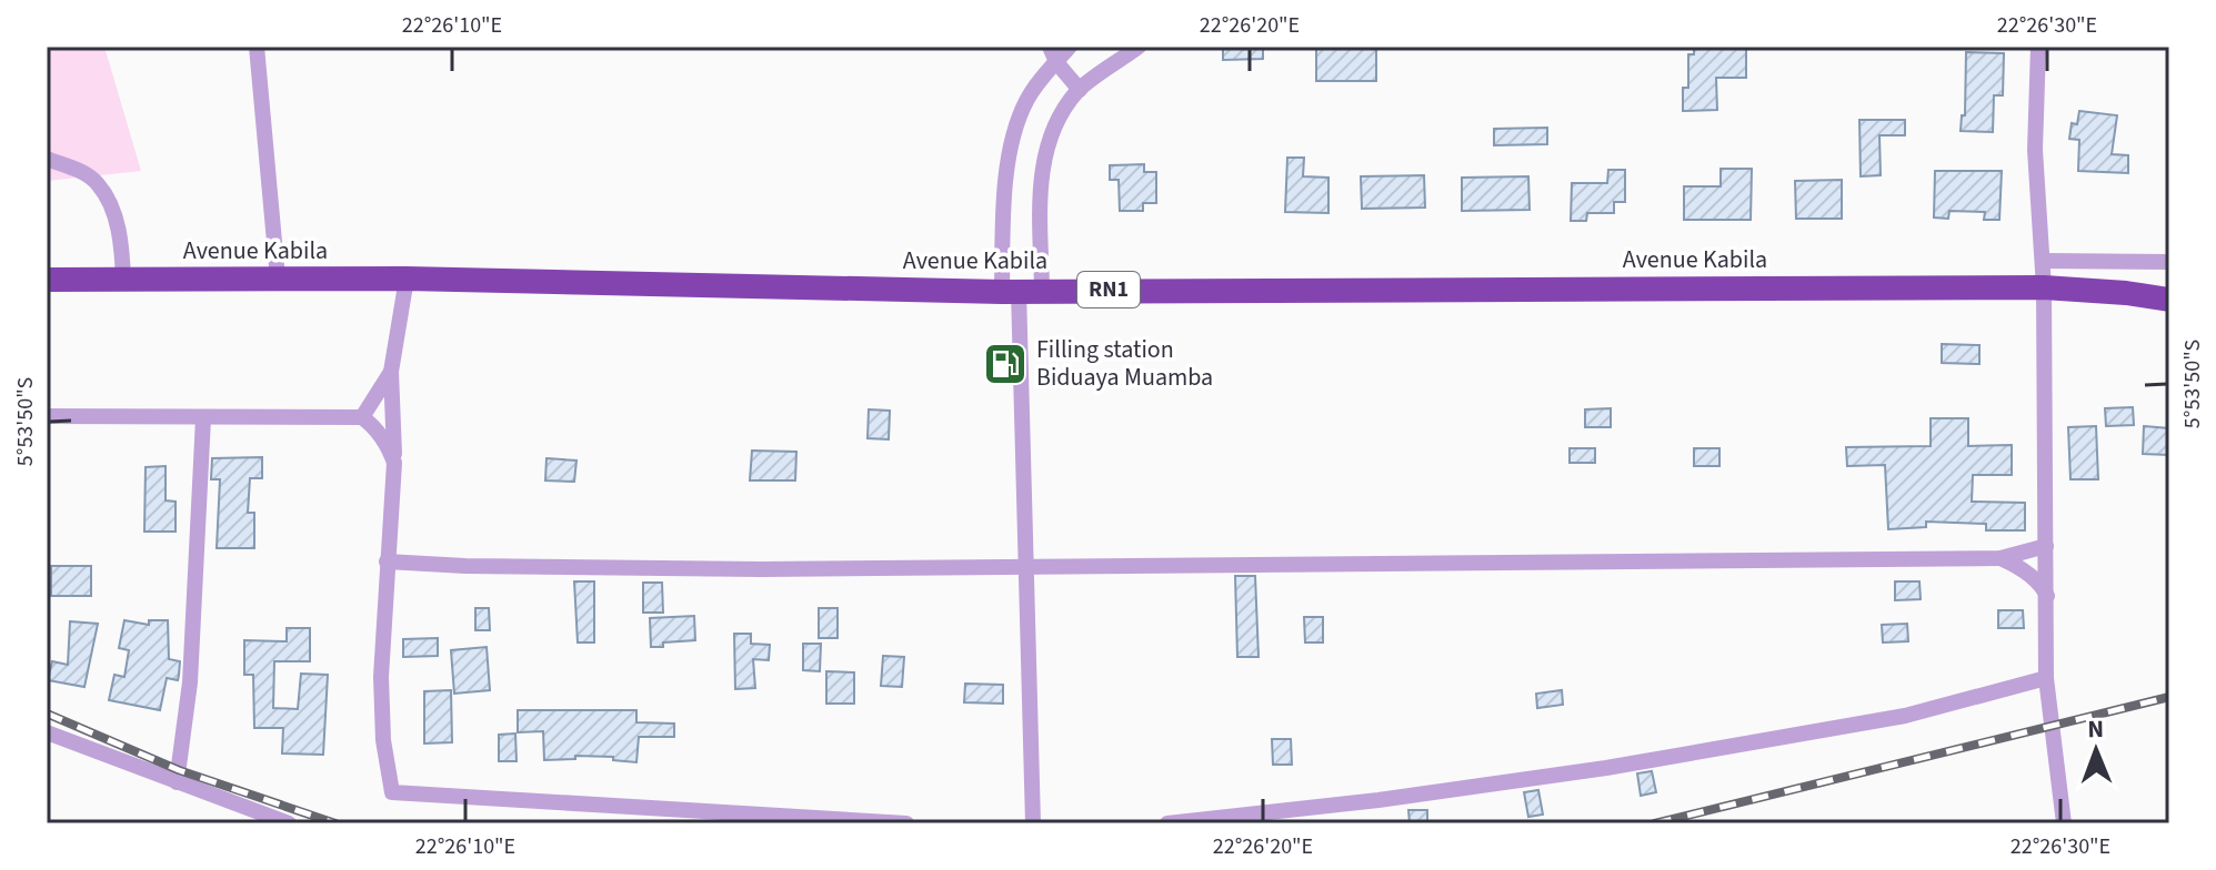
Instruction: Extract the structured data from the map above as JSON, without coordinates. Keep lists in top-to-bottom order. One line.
{"streets":{"highway":["Avenue Kabila","RN1"]},"places":{"fuel station":["Filling station Biduaya Muamba"]},"north":"top","coordinates":["22°26'10\"E","22°26'20\"E","22°26'30\"E","5°53'50\"S"]}
